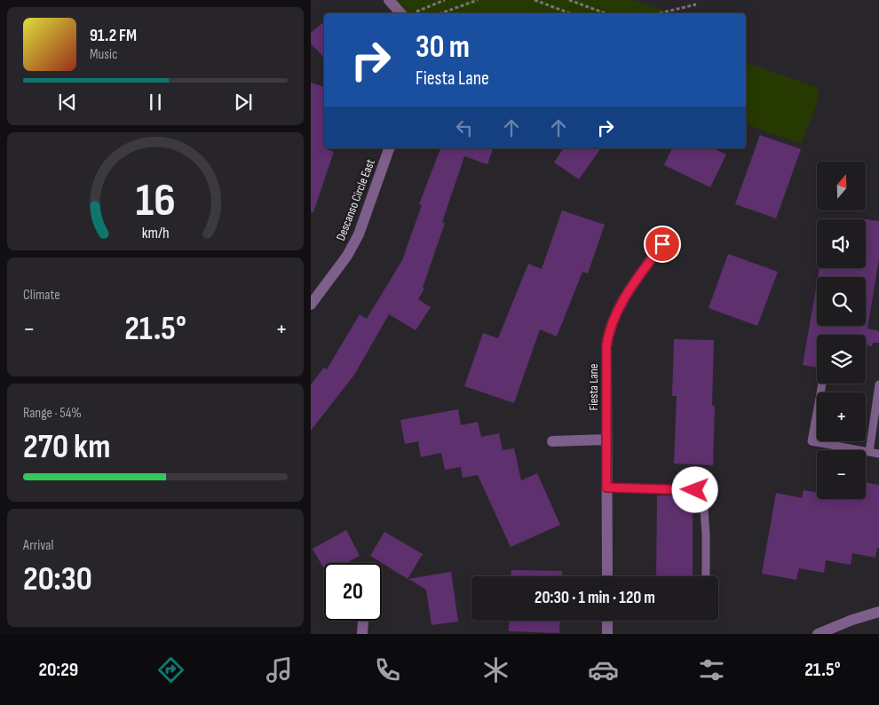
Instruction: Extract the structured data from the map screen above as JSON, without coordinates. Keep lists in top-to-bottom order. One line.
{"streets":{"street":["Descanso Circle East","Fiesta Lane"]},"north":"top","page":{"turn":["30 m","Fiesta Lane"],"song":["91.2 FM","Music"],"map_buttons":["+","−"],"tile":["Climate",["Range · 54%","270 km"],["Arrival","20:30"]],"heat":["−","21.5°","+"],"limit":"20","trip":"20:30 · 1 min · 120 m","tabs":["20:29","21.5°"],"gauge":["16","km/h"]}}
